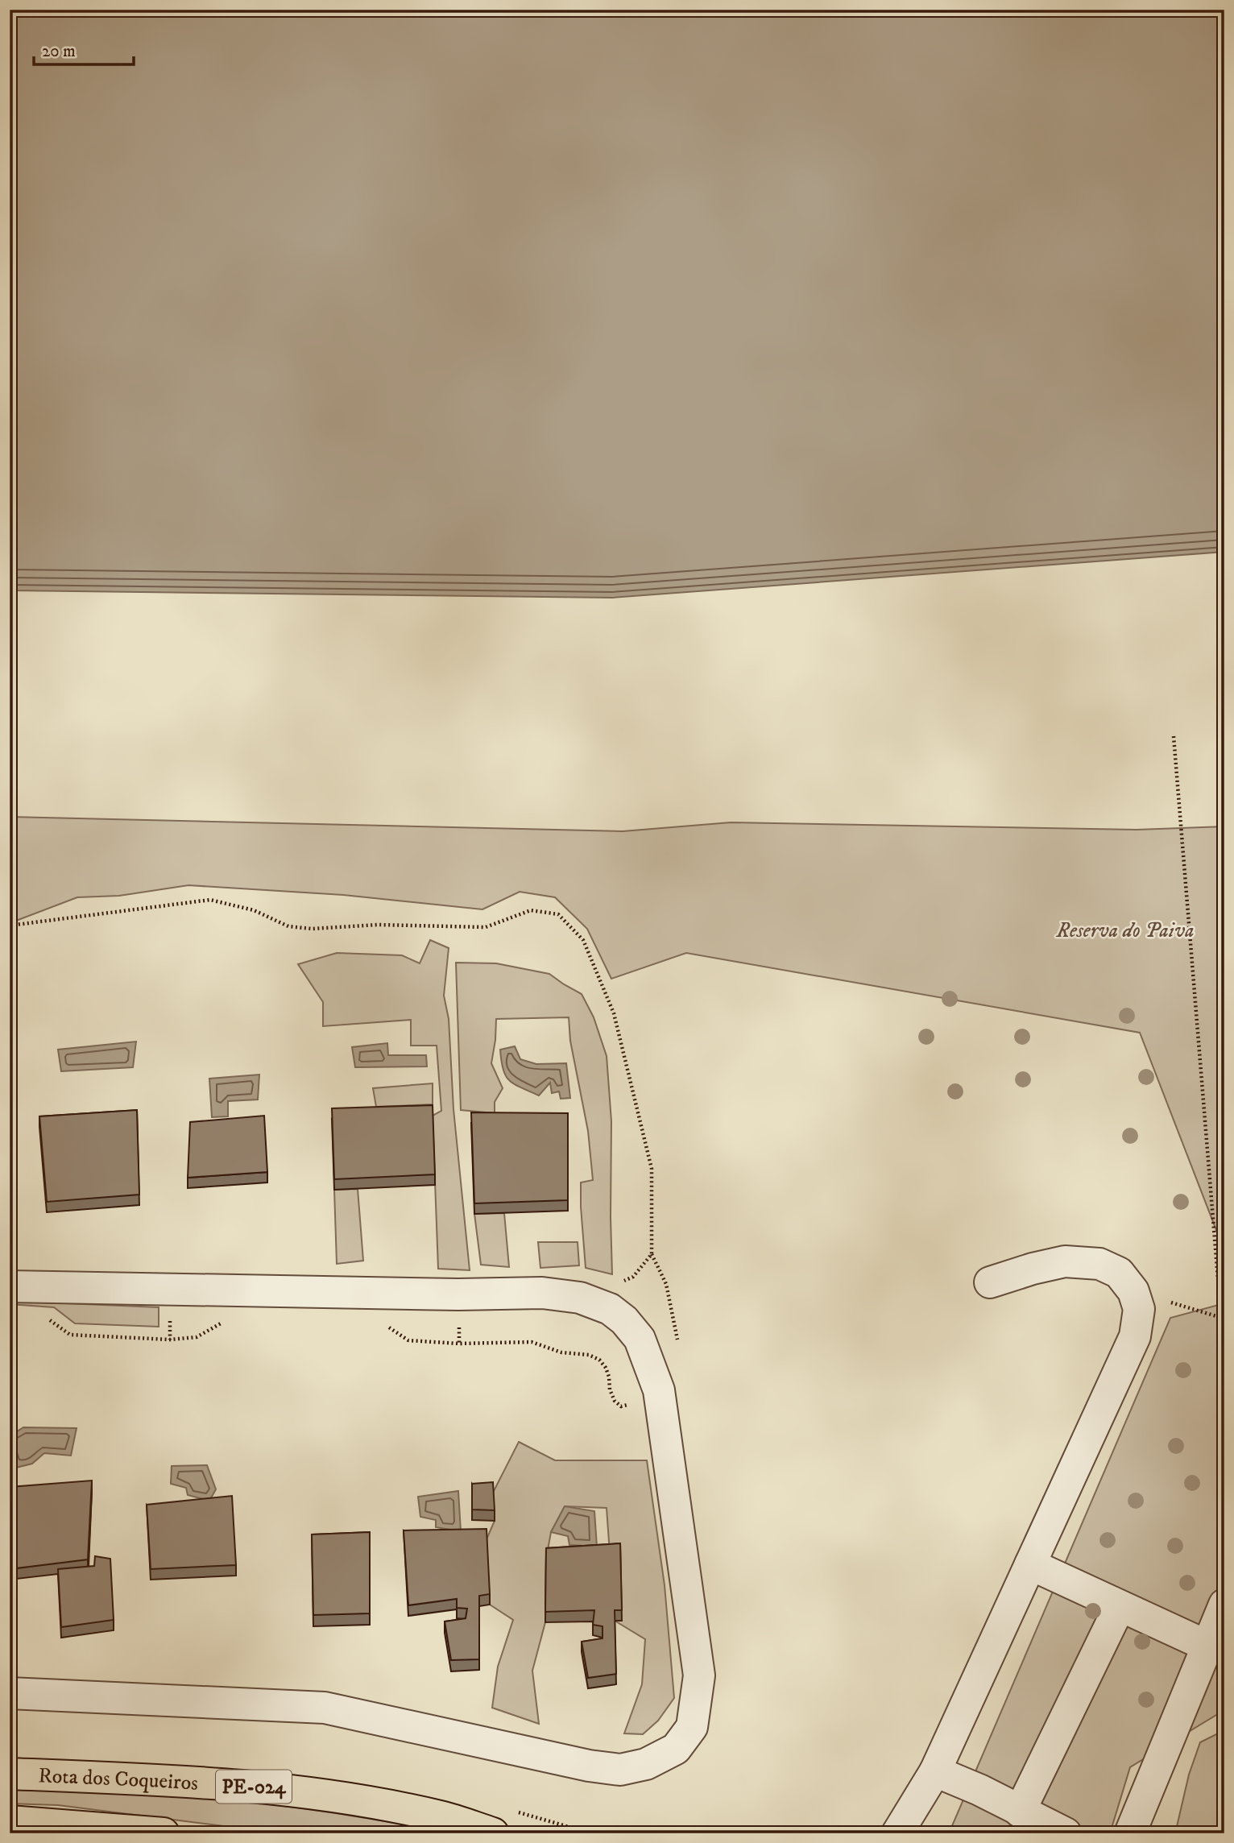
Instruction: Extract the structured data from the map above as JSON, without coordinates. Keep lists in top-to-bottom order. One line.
{"streets":{"main road":["Rota dos Coqueiros","PE-024"]},"parks":["Reserva do Paiva"],"scale_bar":"20 m"}
